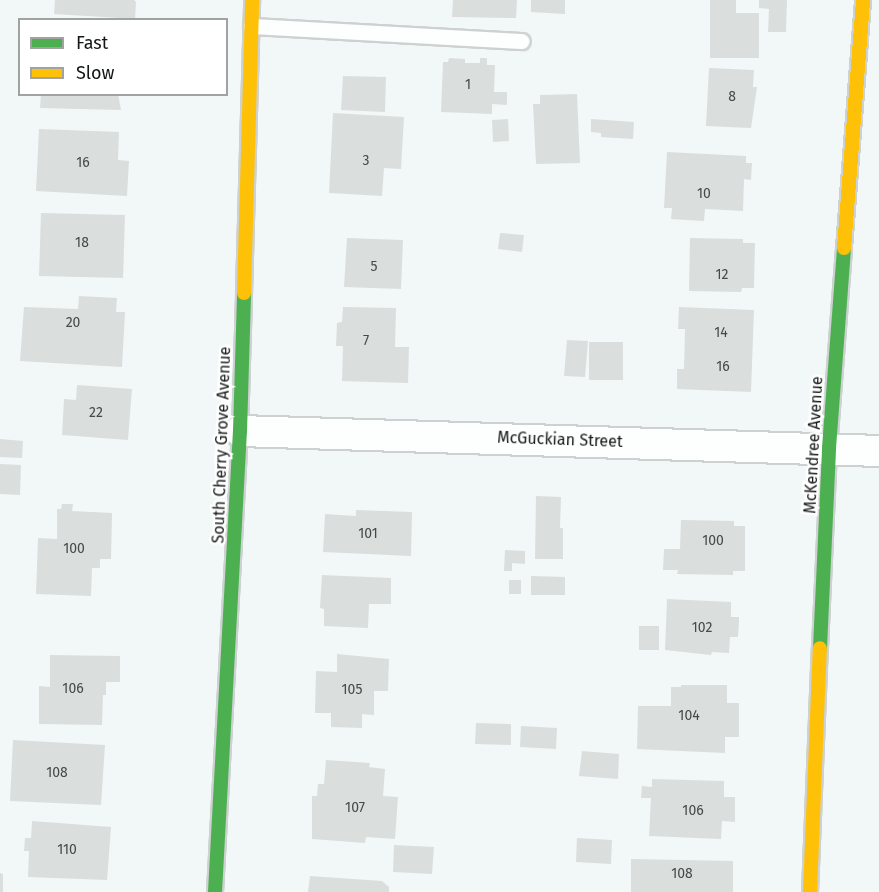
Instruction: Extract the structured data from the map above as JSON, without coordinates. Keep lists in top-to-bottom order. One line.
{"streets":{"street":["McGuckian Street","South Cherry Grove Avenue","McKendree Avenue"]},"crossings":[["McGuckian Street","South Cherry Grove Avenue"],["McGuckian Street","McKendree Avenue"]],"house_numbers":["1","8","3","16","10","18","5","12","20","14","7","16","22","101","100","100","102","106","105","104","108","107","106","110","108"],"legend":["Fast","Slow"]}
